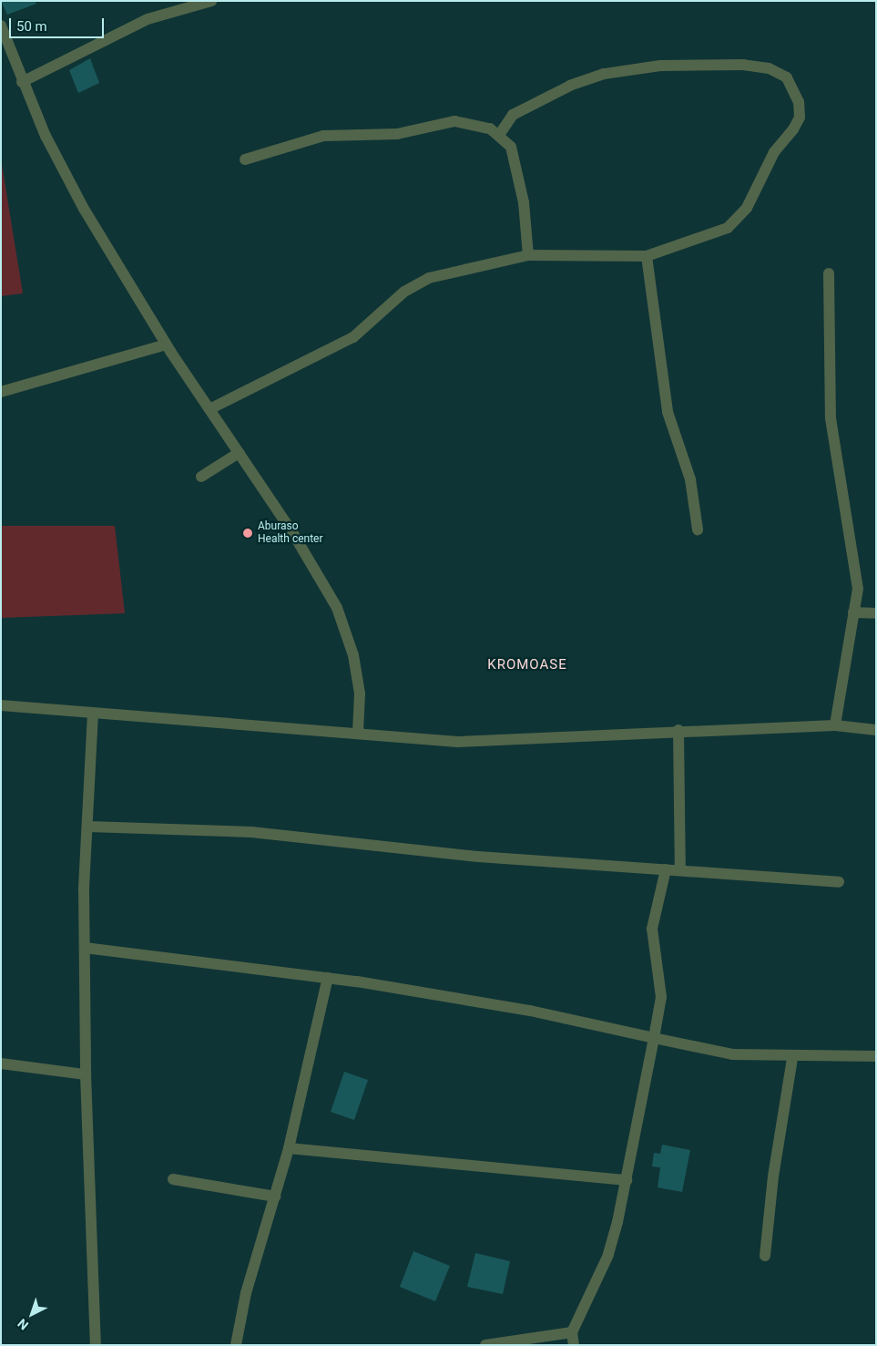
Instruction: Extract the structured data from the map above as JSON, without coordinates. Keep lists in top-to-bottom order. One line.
{"districts":["KROMOASE"],"places":["Aburaso Health center"],"scale_bar":"50 m","north":"bottom left"}
